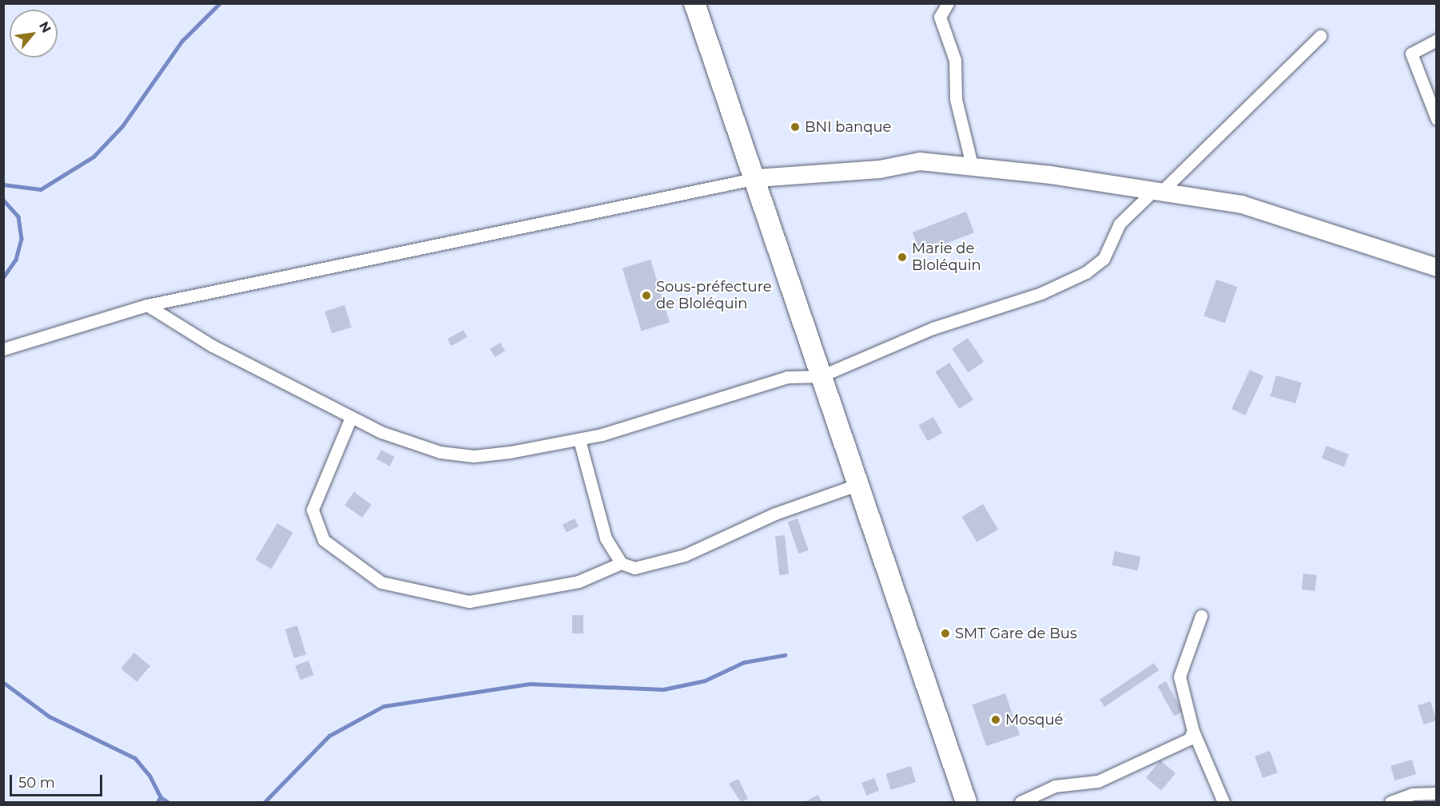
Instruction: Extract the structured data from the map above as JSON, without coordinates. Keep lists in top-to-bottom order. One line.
{"places":["BNI banque","Marie de Bloléquin","Sous-préfecture de Bloléquin","SMT Gare de Bus","Mosqué"],"scale_bar":"50 m","north":"top right"}
